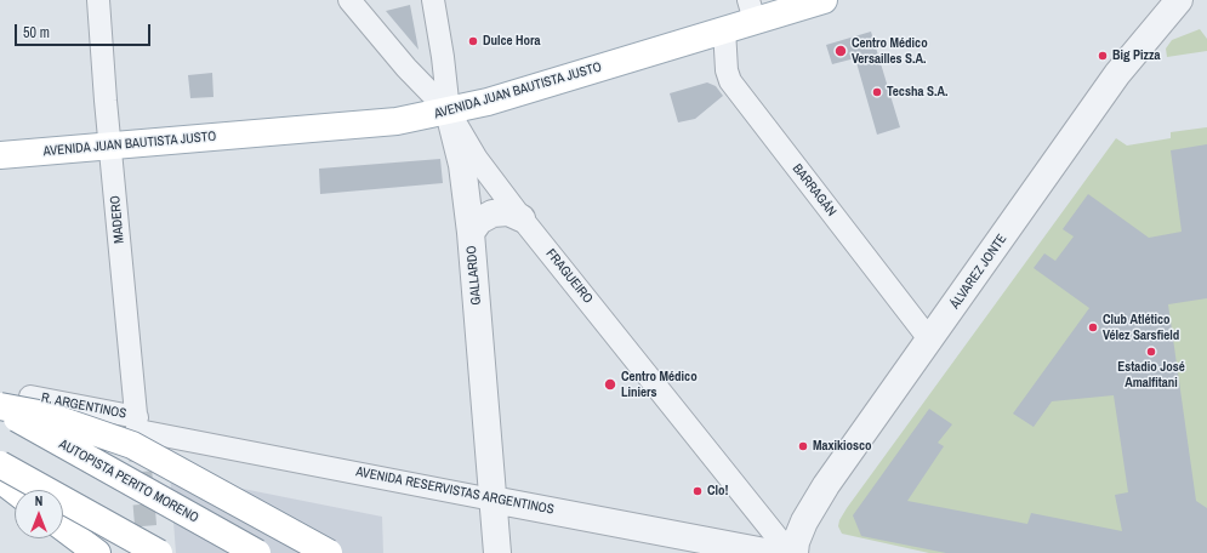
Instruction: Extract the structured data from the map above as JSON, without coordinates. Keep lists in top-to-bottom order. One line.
{"streets":{"main road":["AVENIDA JUAN BAUTISTA JUSTO","AUTOPISTA PERITO MORENO"],"street":["BARRAGÁN","MADERO","ÁLVAREZ JONTE","GALLARDO","FRAGUEIRO","R. ARGENTINOS","AVENIDA RESERVISTAS ARGENTINOS"]},"crossings":[["AVENIDA JUAN BAUTISTA JUSTO","BARRAGÁN"],["AVENIDA JUAN BAUTISTA JUSTO","MADERO"],["AVENIDA JUAN BAUTISTA JUSTO","GALLARDO"],["AVENIDA JUAN BAUTISTA JUSTO","FRAGUEIRO"],["BARRAGÁN","ÁLVAREZ JONTE"],["MADERO","R. ARGENTINOS"],["MADERO","AVENIDA RESERVISTAS ARGENTINOS"],["GALLARDO","FRAGUEIRO"],["GALLARDO","AVENIDA RESERVISTAS ARGENTINOS"],["R. ARGENTINOS","AVENIDA RESERVISTAS ARGENTINOS"]],"places":["Dulce Hora","Centro Médico Versailles S.A.","Big Pizza","Tecsha S.A.","Club Atlético Vélez Sarsfield","Estadio José Amalfitani","Centro Médico Liniers","Maxikiosco","Clo!"],"scale_bar":"50 m","north":"top"}
